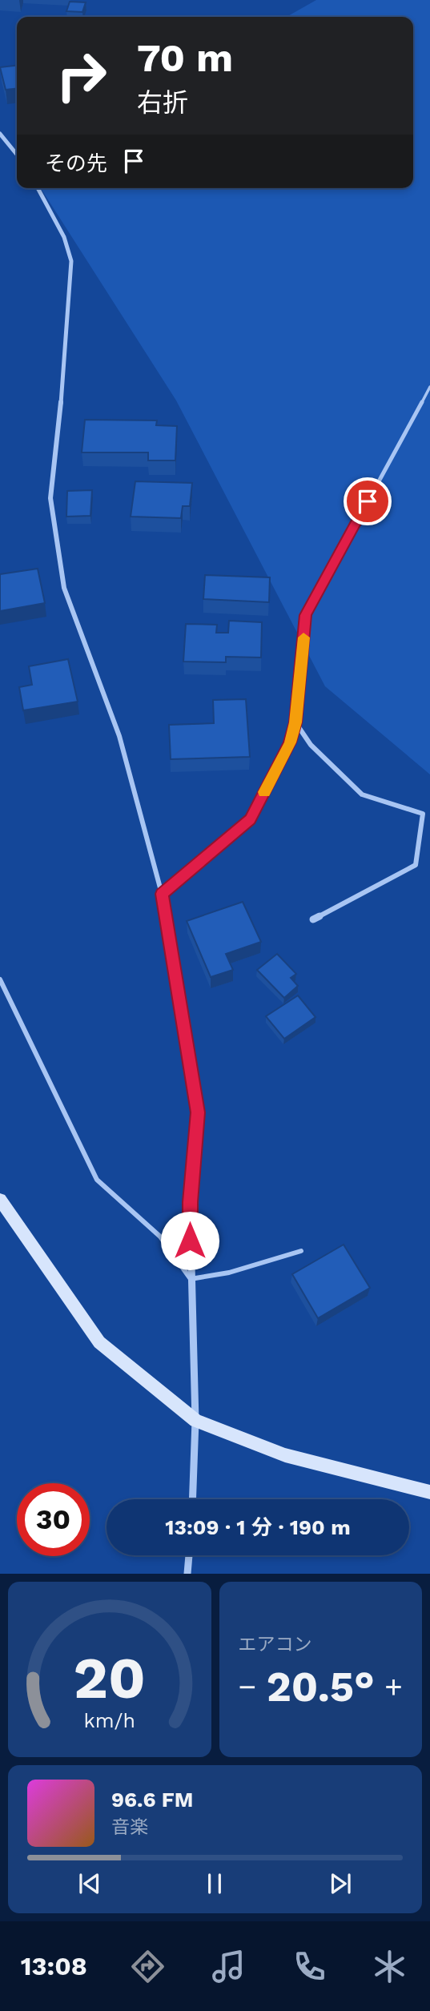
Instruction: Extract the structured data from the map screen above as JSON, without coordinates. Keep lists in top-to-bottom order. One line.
{"page":{"turn":["70 m","右折"],"then":"その先","limit":"30","trip":"13:09 · 1 分 · 190 m","tile":"エアコン","heat":["−","20.5°","+"],"song":["96.6 FM","音楽"],"tabs":"13:08","gauge":["20","km/h"]}}
